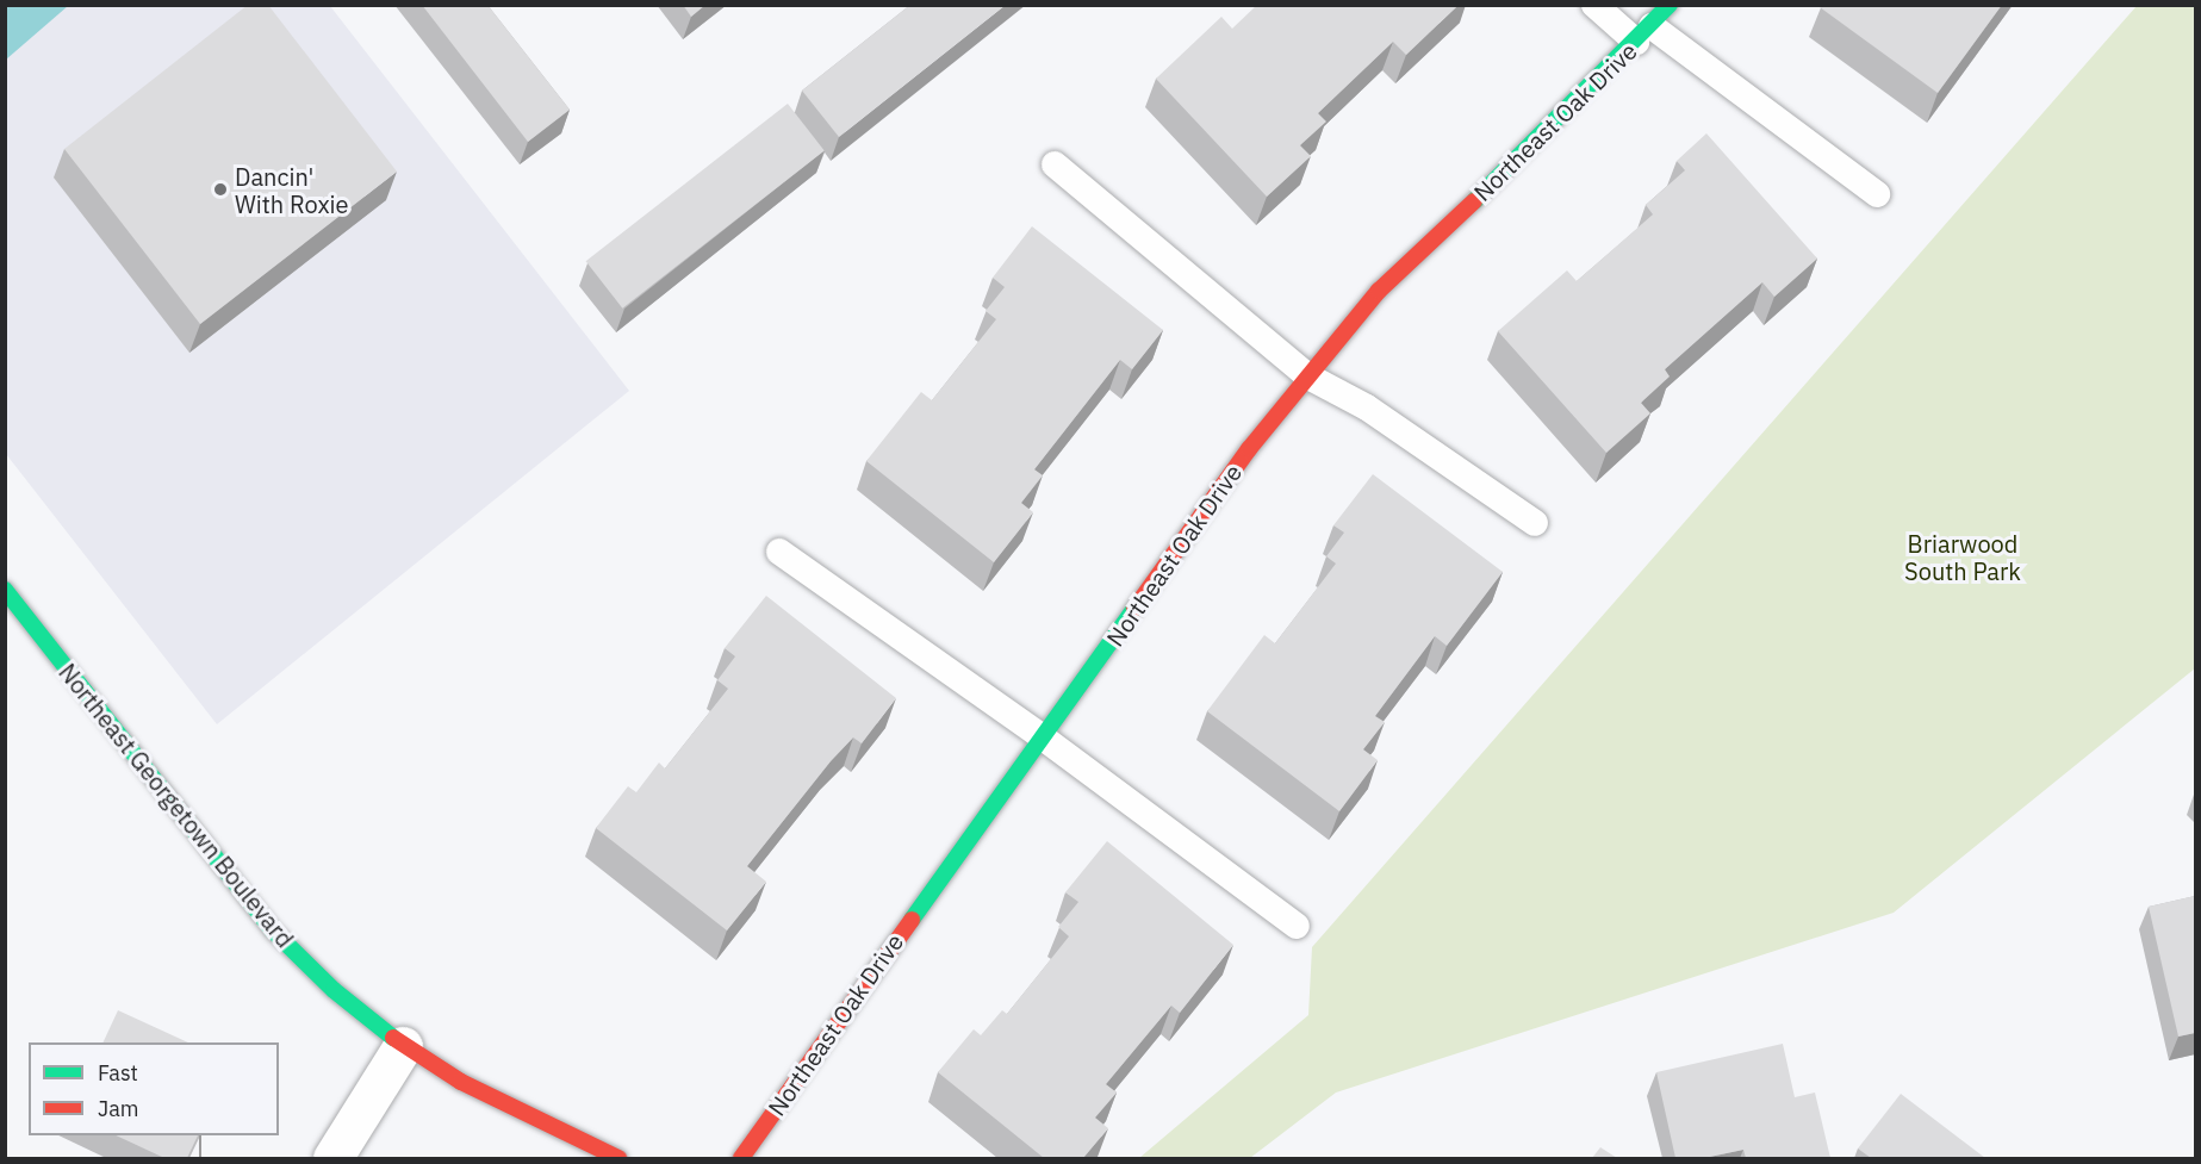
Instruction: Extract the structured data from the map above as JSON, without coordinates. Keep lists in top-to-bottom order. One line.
{"streets":{"street":["Northeast Oak Drive","Northeast Georgetown Boulevard"]},"parks":["Briarwood South Park"],"places":["Dancin' With Roxie"],"legend":["Fast","Jam"]}
